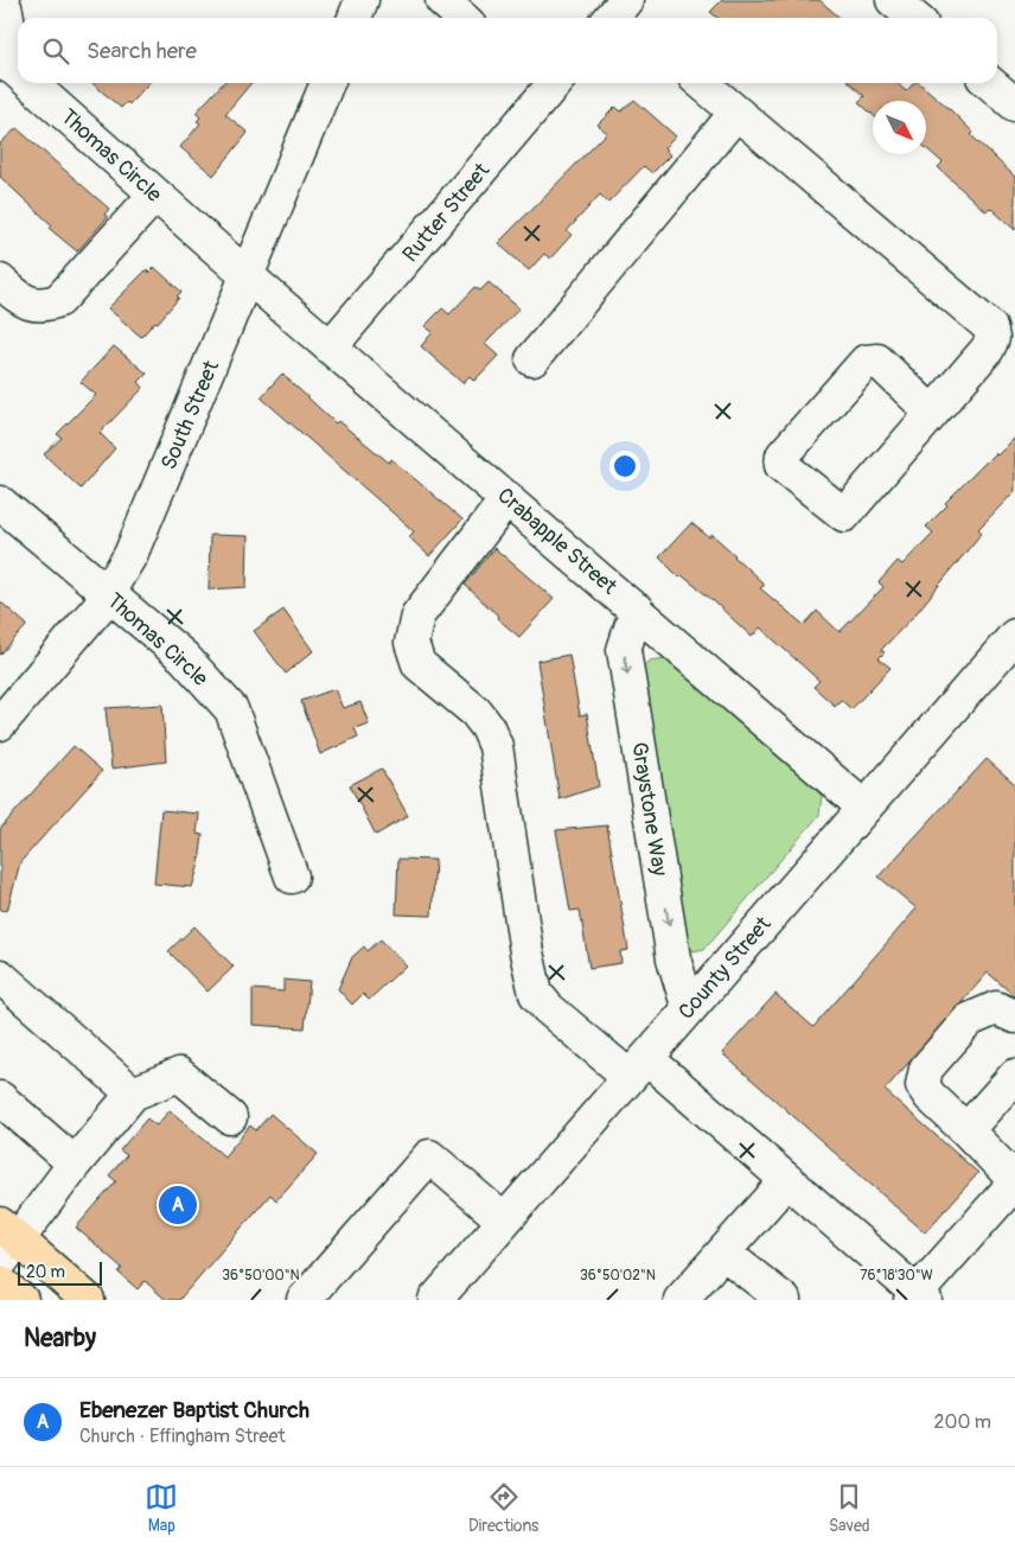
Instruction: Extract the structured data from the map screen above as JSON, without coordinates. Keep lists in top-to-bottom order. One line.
{"streets":{"street":["Thomas Circle","Rutter Street","South Street","Crabapple Street","Graystone Way","County Street"]},"crossings":[["Thomas Circle","South Street"],["Thomas Circle","Crabapple Street"],["Rutter Street","Crabapple Street"],["South Street","Crabapple Street"],["Crabapple Street","Graystone Way"],["Crabapple Street","County Street"],["Graystone Way","County Street"]],"one_way":["Graystone Way"],"scale_bar":"20 m","north":"bottom right","page":{"search":"Search here","pins":"A","scale":"20 m","heading":"Nearby","list":[{"mark":"A","name":"Ebenezer Baptist Church","note":"Church · Effingham Street","value":"200 m"}],"nav":["Map","Directions","Saved"]},"coordinates":["36°50'00\"N","36°50'02\"N","76°18'30\"W"]}
